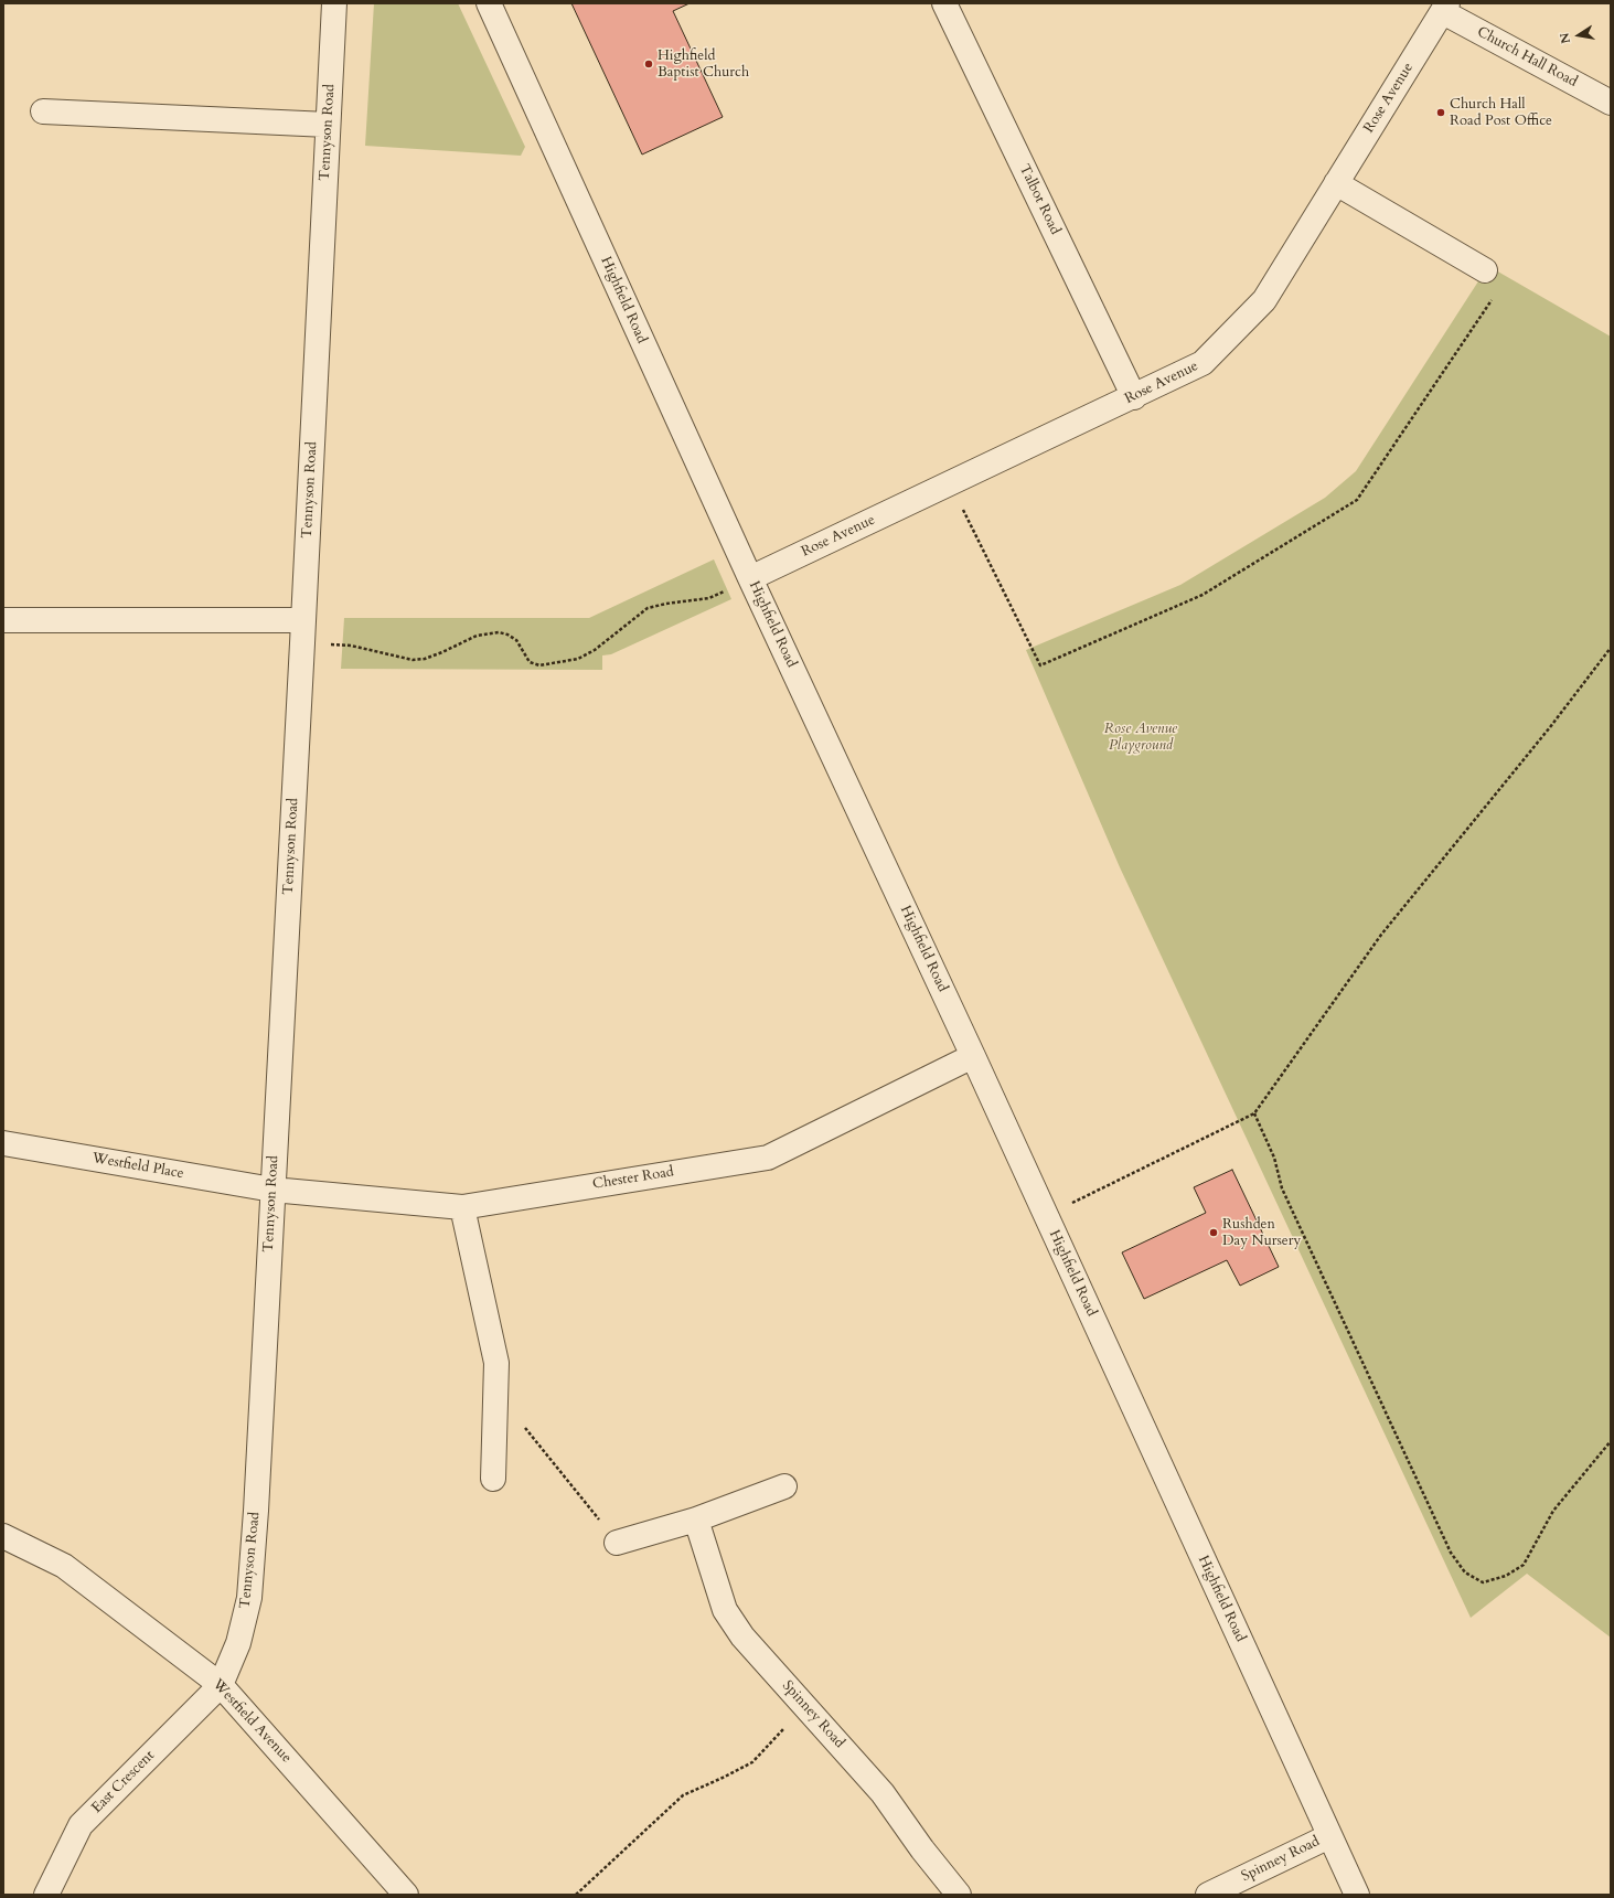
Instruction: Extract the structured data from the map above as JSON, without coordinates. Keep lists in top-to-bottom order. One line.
{"streets":{"street":["Church Hall Road","Rose Avenue","Tennyson Road","Talbot Road","Highfield Road","Westfield Place","Chester Road","Spinney Road","Westfield Avenue","East Crescent"]},"crossings":[["Church Hall Road","Rose Avenue"],["Rose Avenue","Talbot Road"],["Rose Avenue","Highfield Road"],["Tennyson Road","Westfield Place"],["Tennyson Road","Chester Road"],["Tennyson Road","Westfield Avenue"],["Tennyson Road","East Crescent"],["Highfield Road","Chester Road"],["Highfield Road","Spinney Road"],["Westfield Place","Chester Road"],["Westfield Avenue","East Crescent"]],"parks":["Rose Avenue Playground"],"places":["Highfield Baptist Church","Church Hall Road Post Office","Rushden Day Nursery"],"north":"left"}
